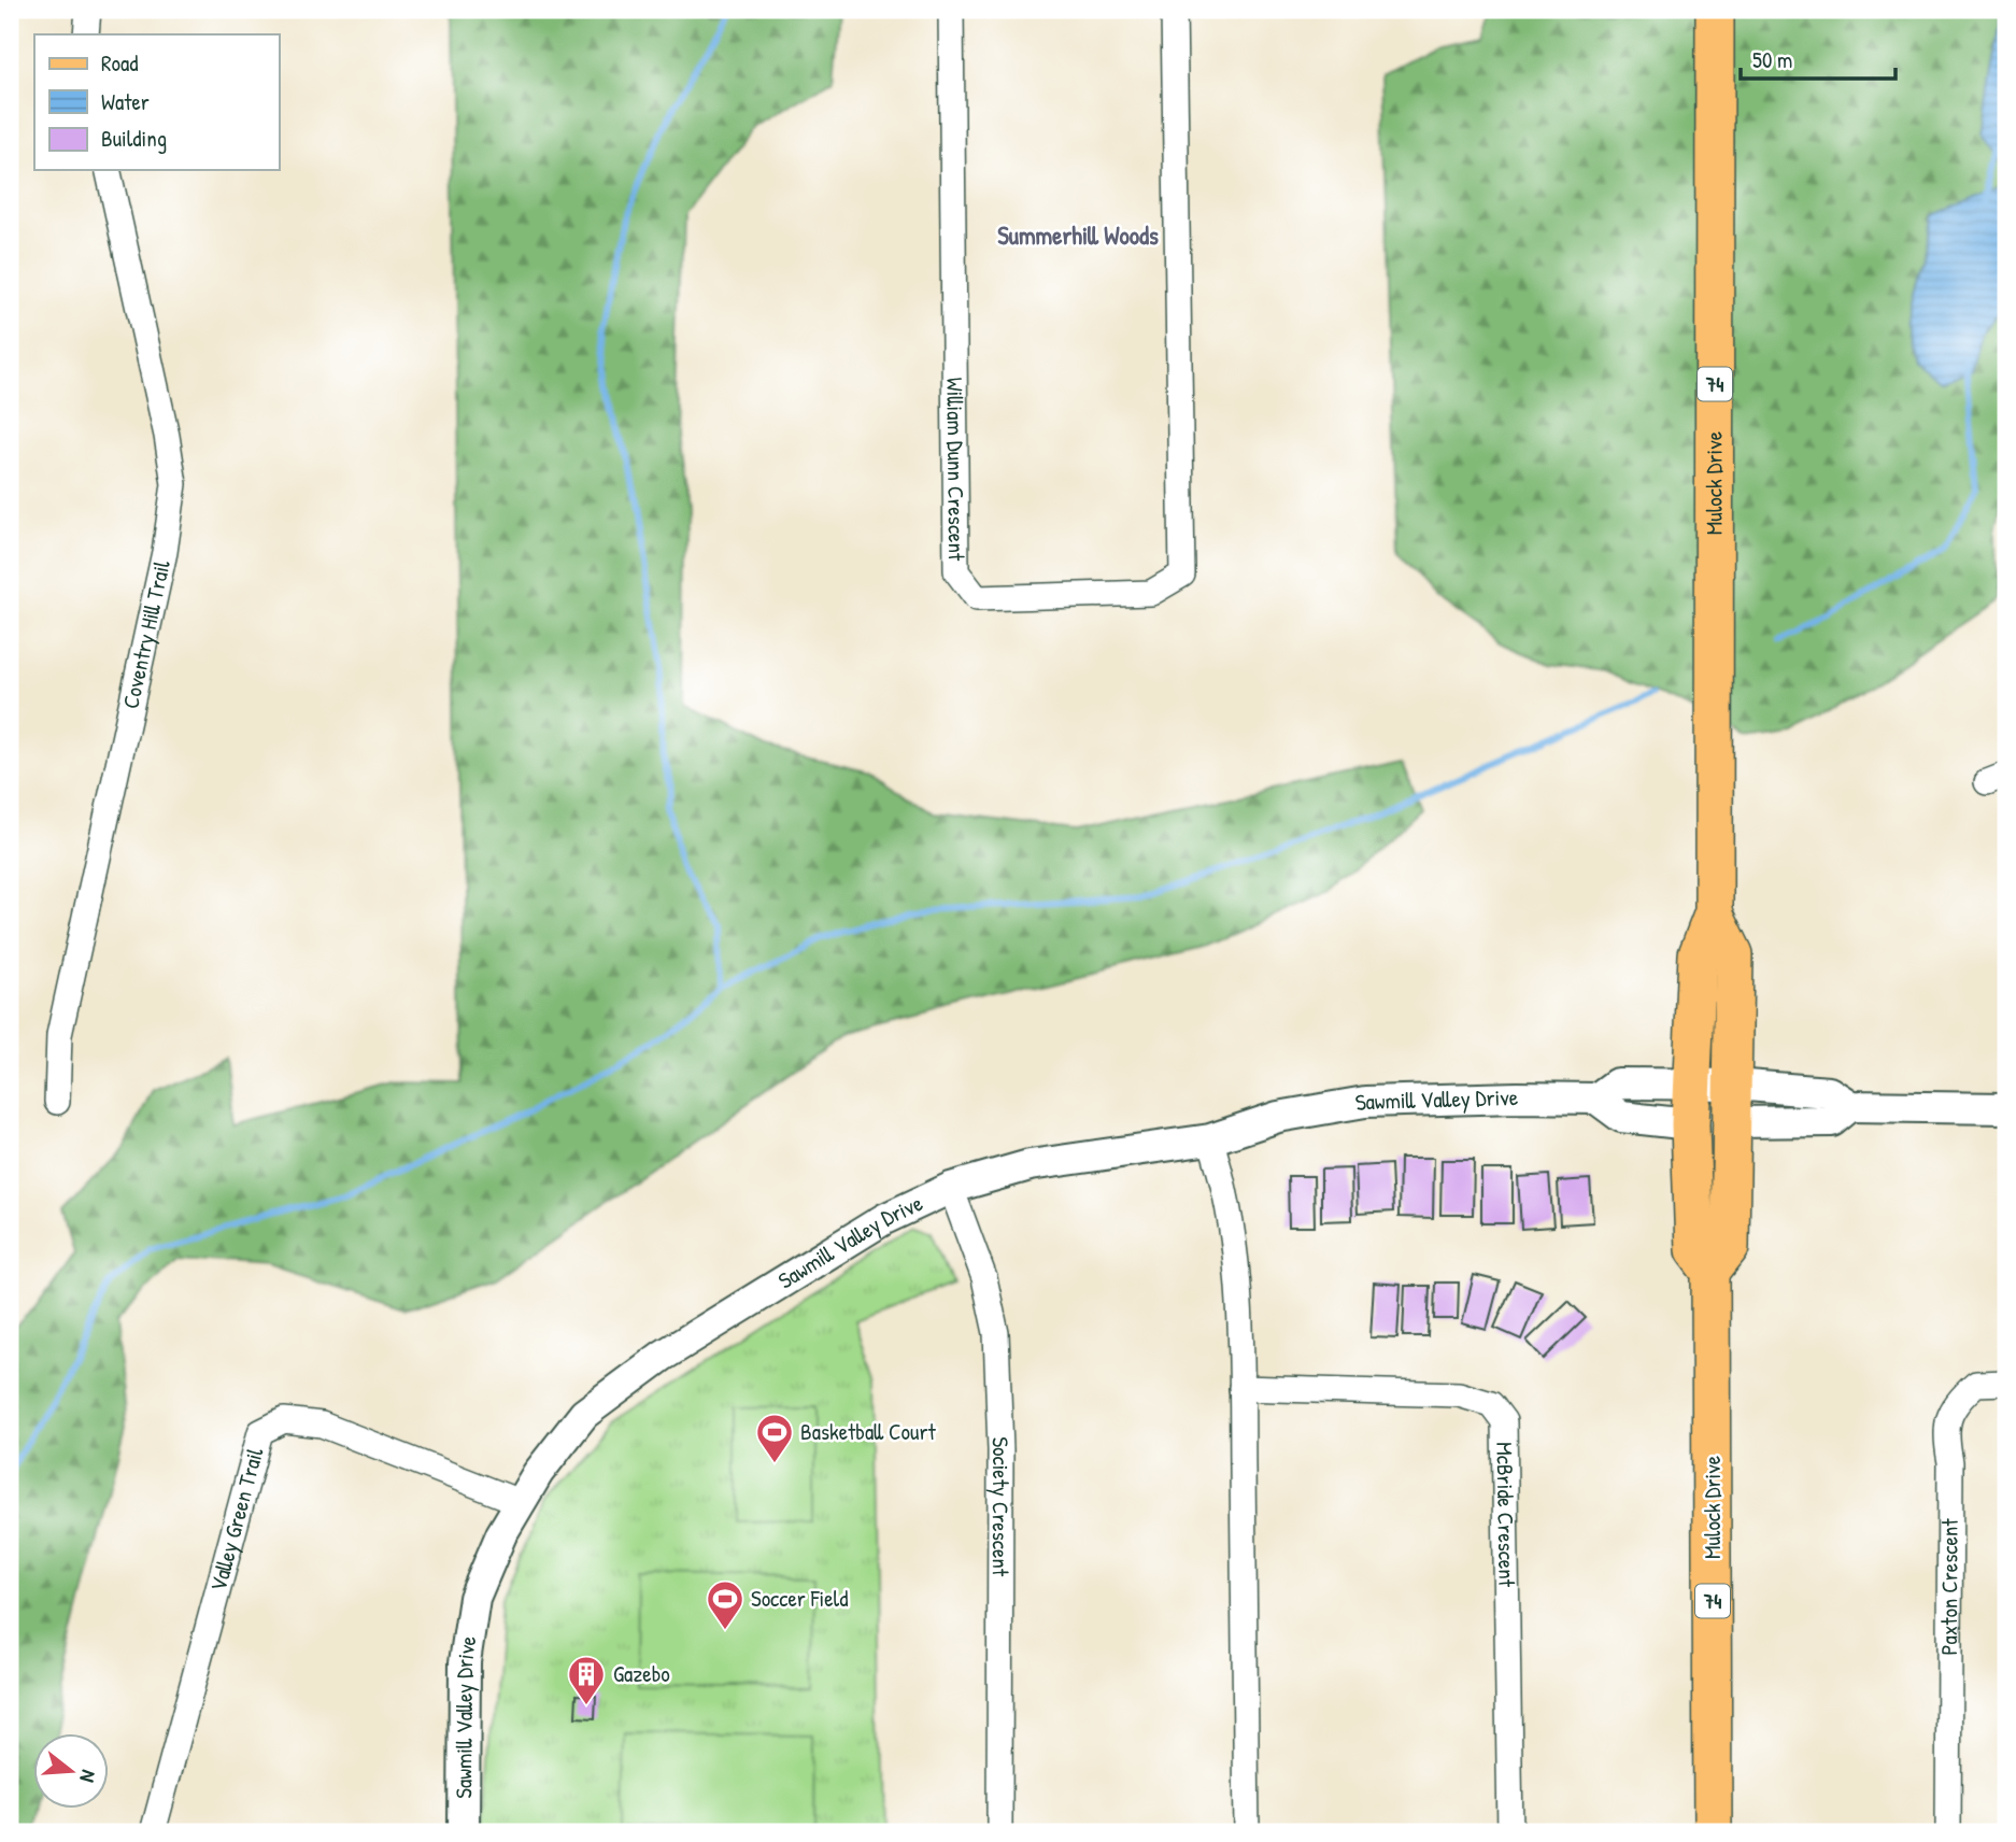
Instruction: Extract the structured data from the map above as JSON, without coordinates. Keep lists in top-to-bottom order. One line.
{"streets":{"main road":["74","Mulock Drive"],"street":["William Dunn Crescent","Coventry Hill Trail","Sawmill Valley Drive","Society Crescent","McBride Crescent","Valley Green Trail","Paxton Crescent"]},"crossings":[["Mulock Drive","Sawmill Valley Drive"],["Sawmill Valley Drive","Society Crescent"],["Sawmill Valley Drive","Valley Green Trail"]],"districts":["Summerhill Woods"],"places":{"sports":["Basketball Court","Soccer Field"],"building":["Gazebo"]},"legend":["Road","Water","Building"],"scale_bar":"50 m","north":"right"}
